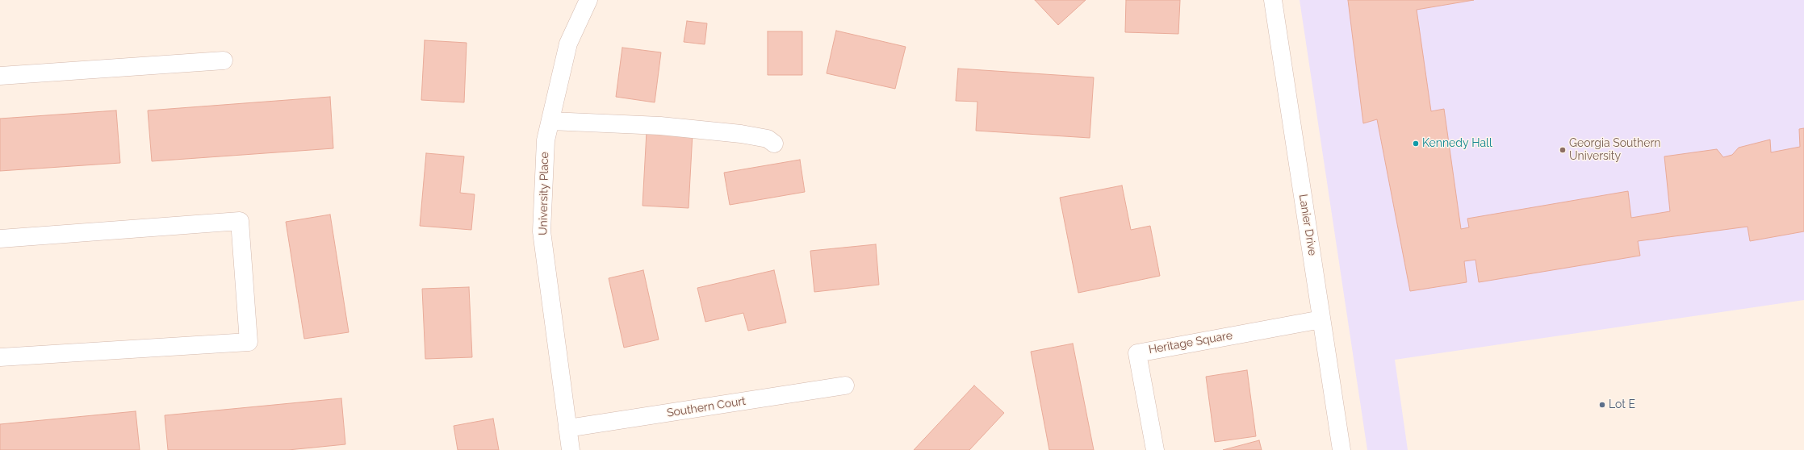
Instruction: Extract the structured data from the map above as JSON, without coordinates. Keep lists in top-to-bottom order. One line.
{"streets":{"street":["University Place","Lanier Drive","Heritage Square","Southern Court"]},"crossings":[["University Place","Southern Court"],["Lanier Drive","Heritage Square"]],"places":["Kennedy Hall","Georgia Southern University","Lot E"]}
